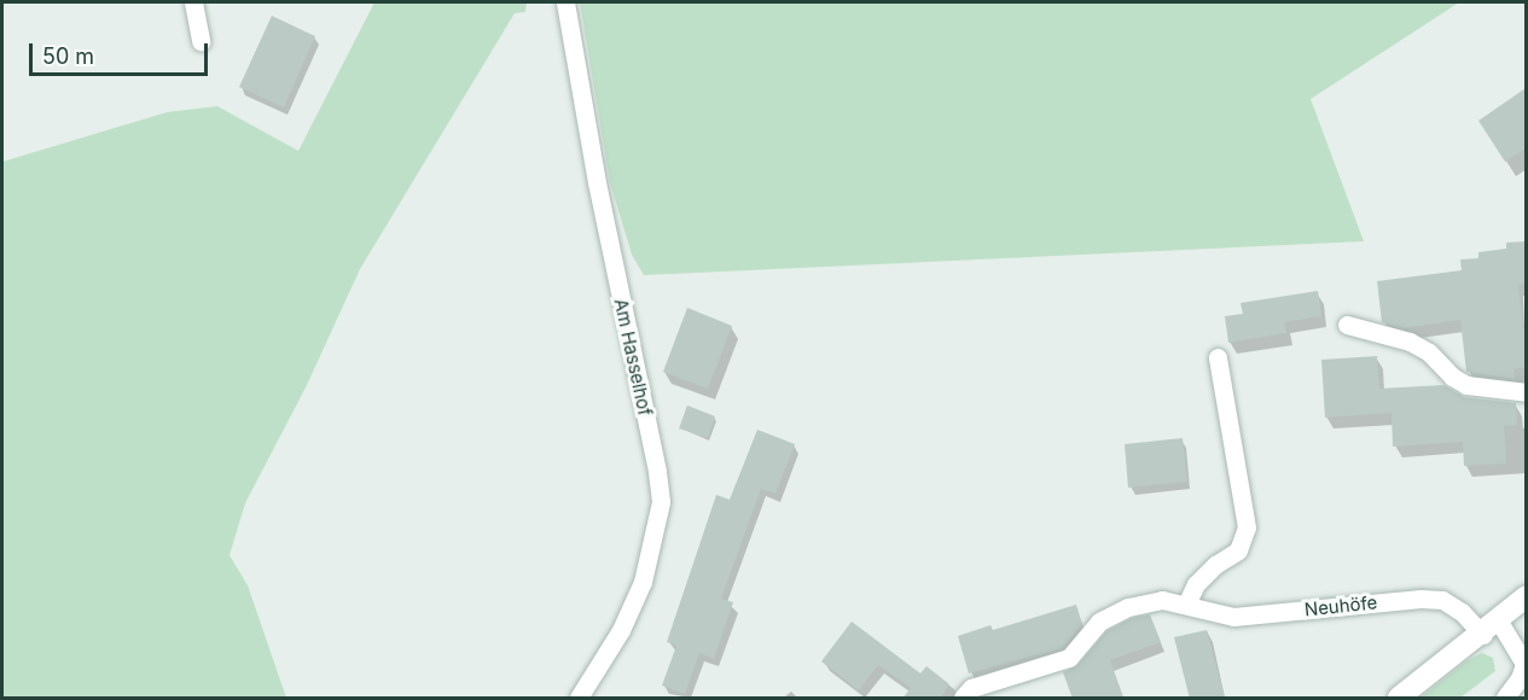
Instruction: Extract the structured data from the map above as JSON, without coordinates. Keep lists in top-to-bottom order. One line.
{"streets":{"street":["Am Hasselhof","Neuhöfe"]},"scale_bar":"50 m"}
